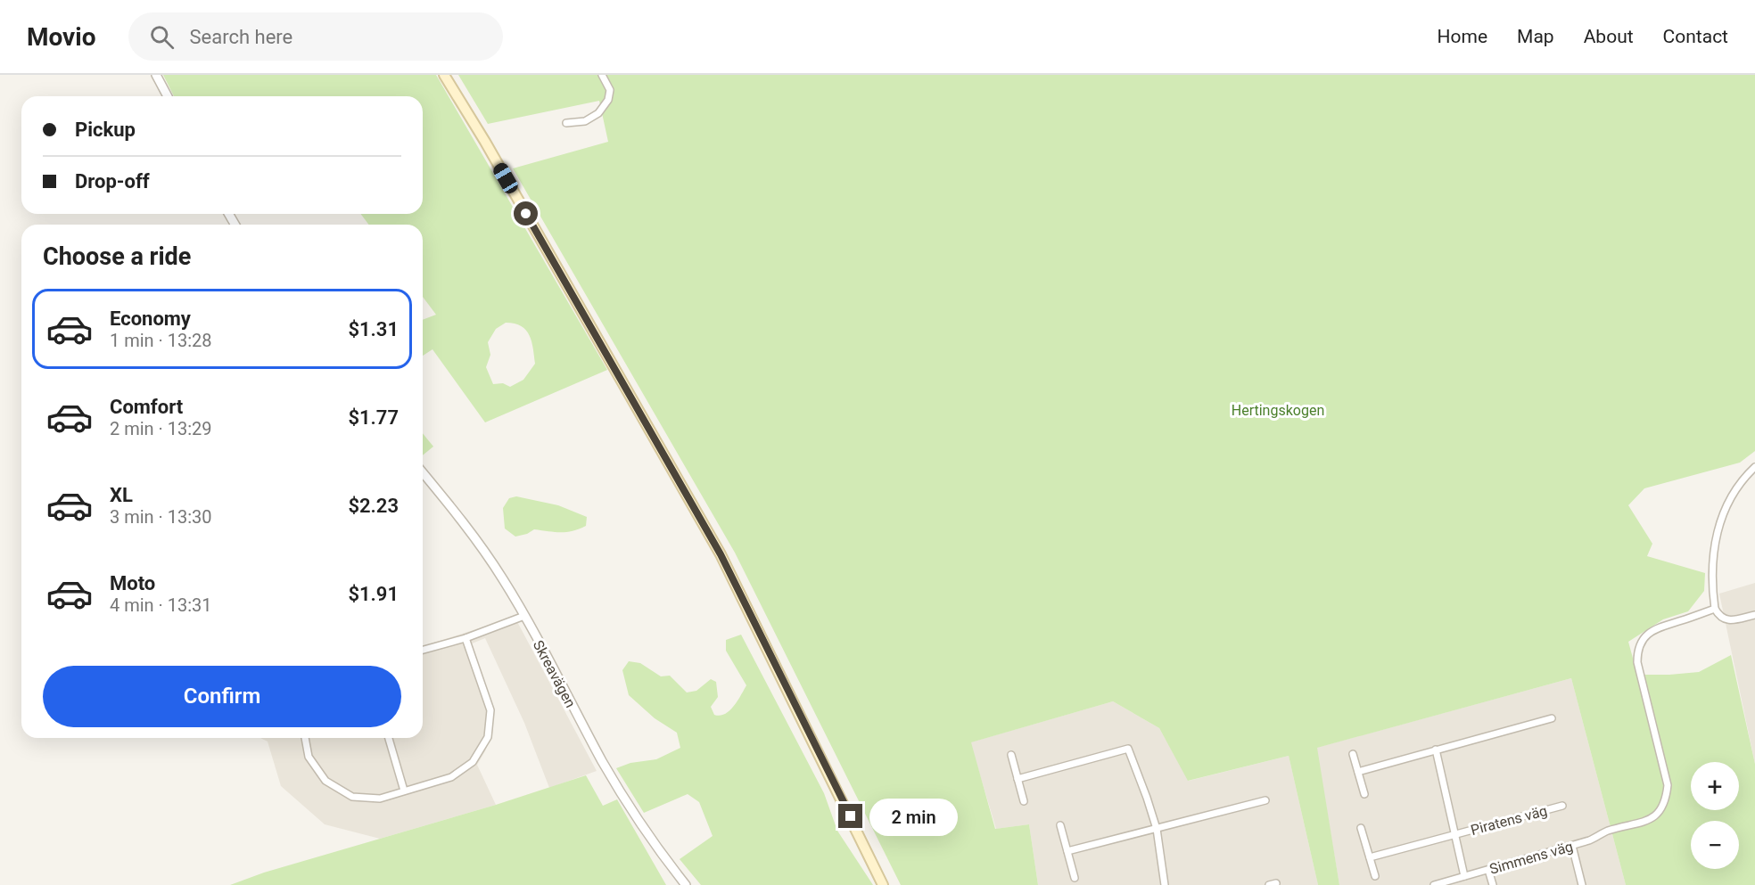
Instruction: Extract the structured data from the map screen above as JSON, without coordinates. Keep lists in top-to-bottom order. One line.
{"streets":{"street":["Skreavägen","Piratens väg","Simmens väg"]},"parks":["Hertingskogen"],"page":{"header":"Movio","search":"Search here","nav":["Home","Map","About","Contact"],"banner":["Pickup","Drop-off"],"heading":"Choose a ride","list":[{"name":"Economy","note":"1 min · 13:28","value":"$1.31"},{"name":"Comfort","note":"2 min · 13:29","value":"$1.77"},{"name":"XL","note":"3 min · 13:30","value":"$2.23"},{"name":"Moto","note":"4 min · 13:31","value":"$1.91"}],"buttons":"Confirm","map_buttons":["+","−"],"bubble":"2 min"}}
